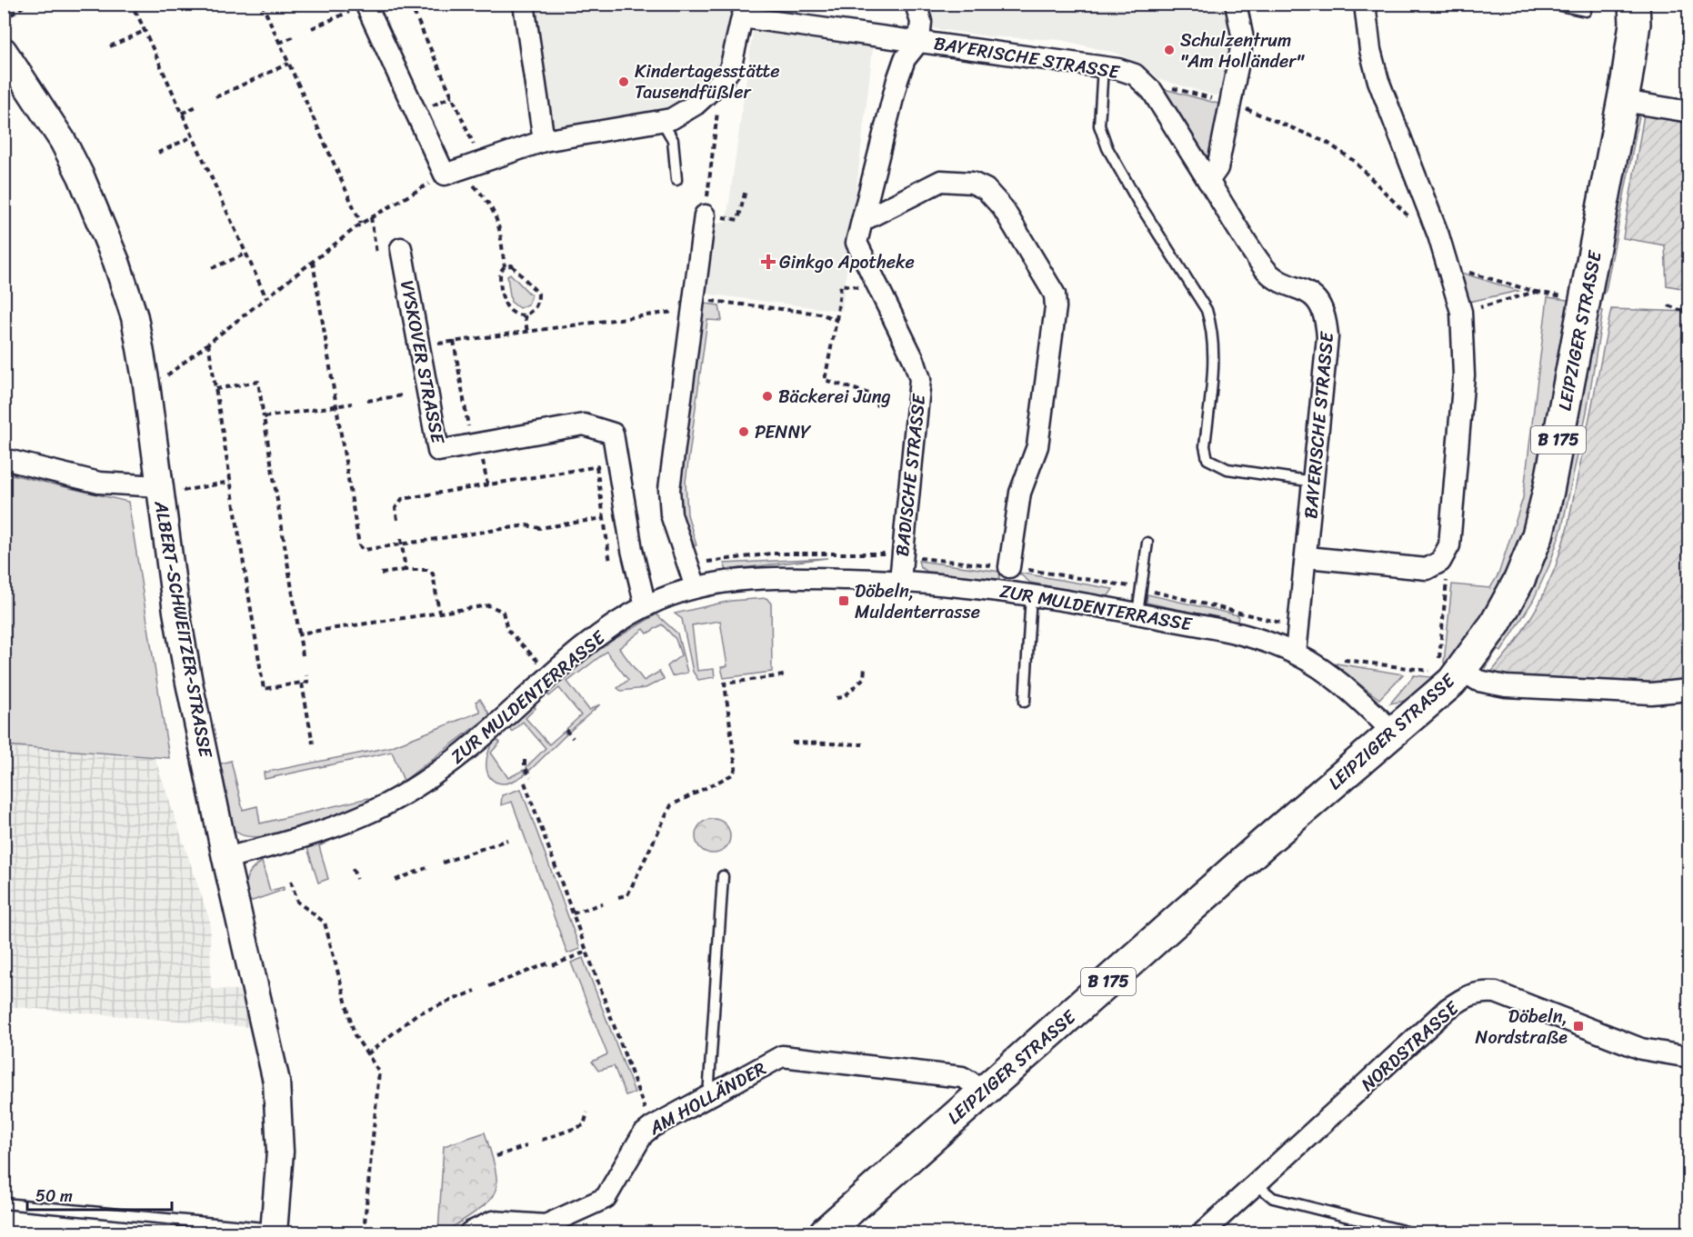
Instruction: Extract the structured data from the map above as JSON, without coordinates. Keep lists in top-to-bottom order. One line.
{"streets":{"main road":["LEIPZIGER STRASSE","B 175"],"street":["BAYERISCHE STRASSE","VYSKOVER STRASSE","BADISCHE STRASSE","ZUR MULDENTERRASSE","ALBERT-SCHWEITZER-STRASSE","NORDSTRASSE","AM HOLLÄNDER"]},"crossings":[["BAYERISCHE STRASSE","BADISCHE STRASSE"],["BAYERISCHE STRASSE","ZUR MULDENTERRASSE"],["LEIPZIGER STRASSE","ZUR MULDENTERRASSE"],["LEIPZIGER STRASSE","AM HOLLÄNDER"],["VYSKOVER STRASSE","ZUR MULDENTERRASSE"],["BADISCHE STRASSE","ZUR MULDENTERRASSE"],["ZUR MULDENTERRASSE","ALBERT-SCHWEITZER-STRASSE"]],"places":{"other":["Schulzentrum \"Am Holländer\"","Kindertagesstätte Tausendfüßler","Bäckerei Jung","PENNY"],"health":["Ginkgo Apotheke"],"transit":["Döbeln, Muldenterrasse","Döbeln, Nordstraße"]},"scale_bar":"50 m"}
